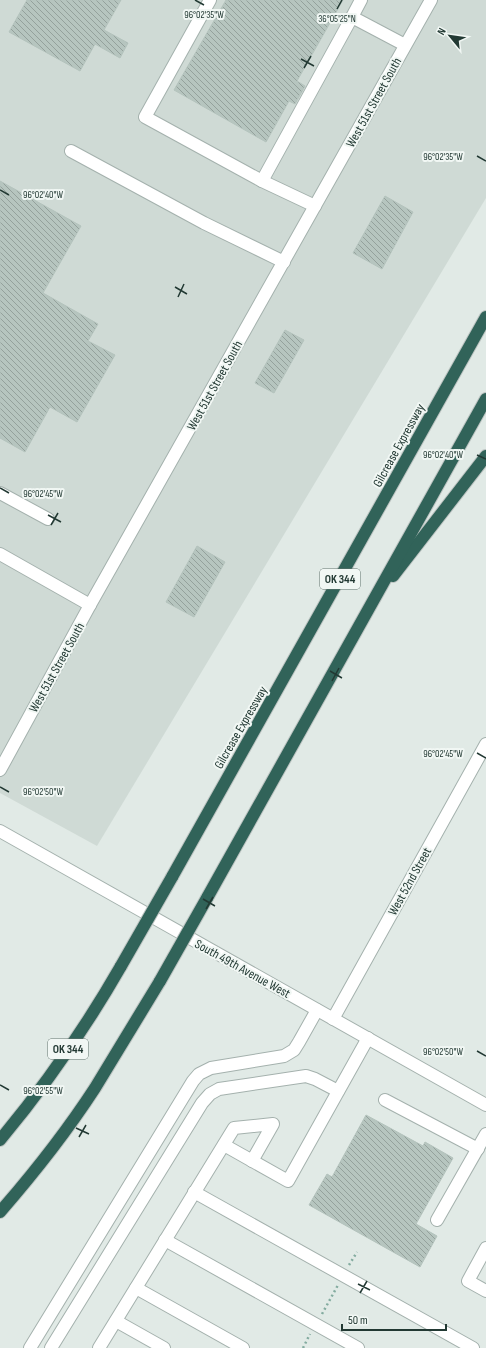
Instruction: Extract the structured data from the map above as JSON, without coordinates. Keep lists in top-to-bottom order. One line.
{"streets":{"highway":["Gilcrease Expressway","OK 344"],"street":["West 51st Street South","West 52nd Street","South 49th Avenue West"]},"crossings":[["West 52nd Street","South 49th Avenue West"]],"scale_bar":"50 m","north":"top left","coordinates":["96°02'35\"W","36°05'25\"N","96°02'40\"W","96°02'45\"W","96°02'50\"W","96°02'55\"W"]}
